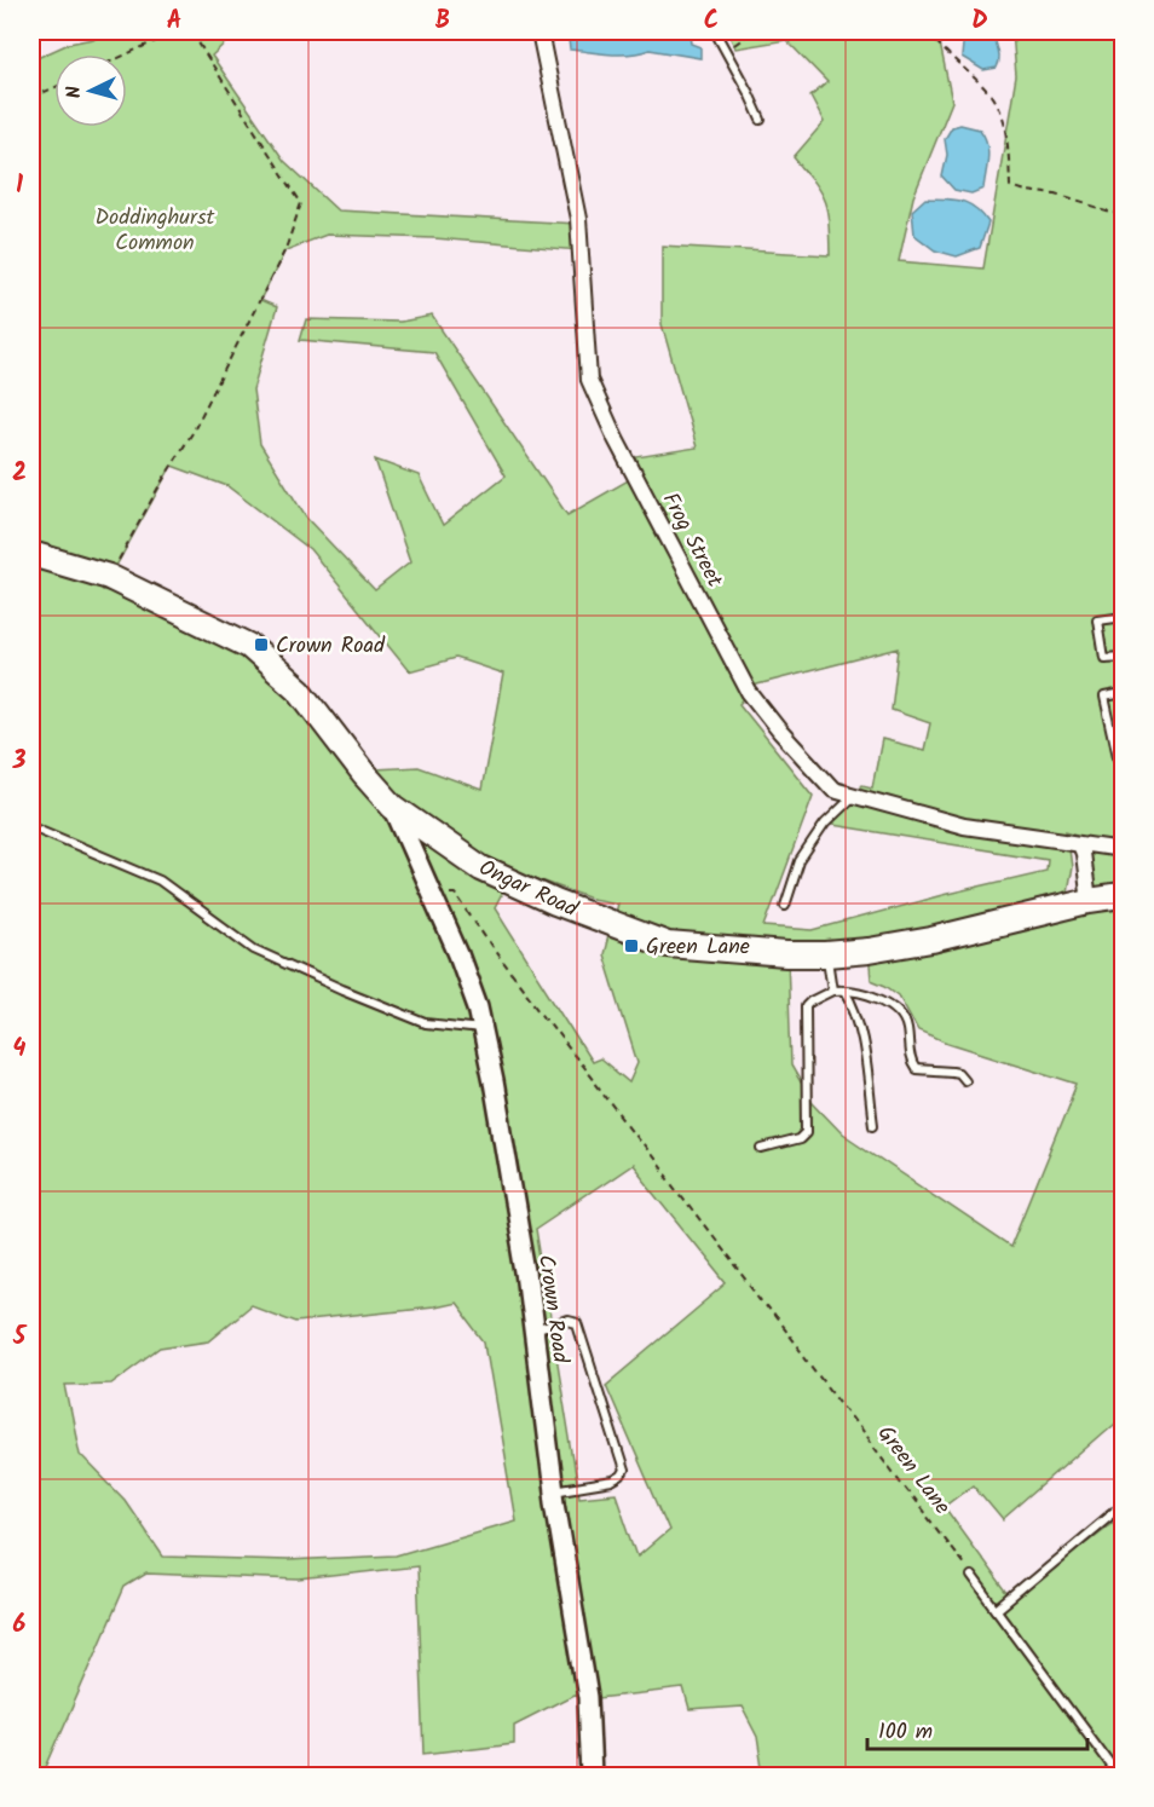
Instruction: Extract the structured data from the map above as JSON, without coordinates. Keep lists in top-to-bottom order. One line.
{"streets":{"main road":["Ongar Road"],"street":["Frog Street","Crown Road"],"path":["Green Lane"]},"crossings":[["Ongar Road","Crown Road"],["Crown Road","Green Lane"]],"parks":["Doddinghurst Common"],"places":{"transit":["Crown Road","Green Lane"]},"scale_bar":"100 m","north":"left","grid":{"columns":["A","B","C","D"],"rows":["1","2","3","4","5","6"]}}
